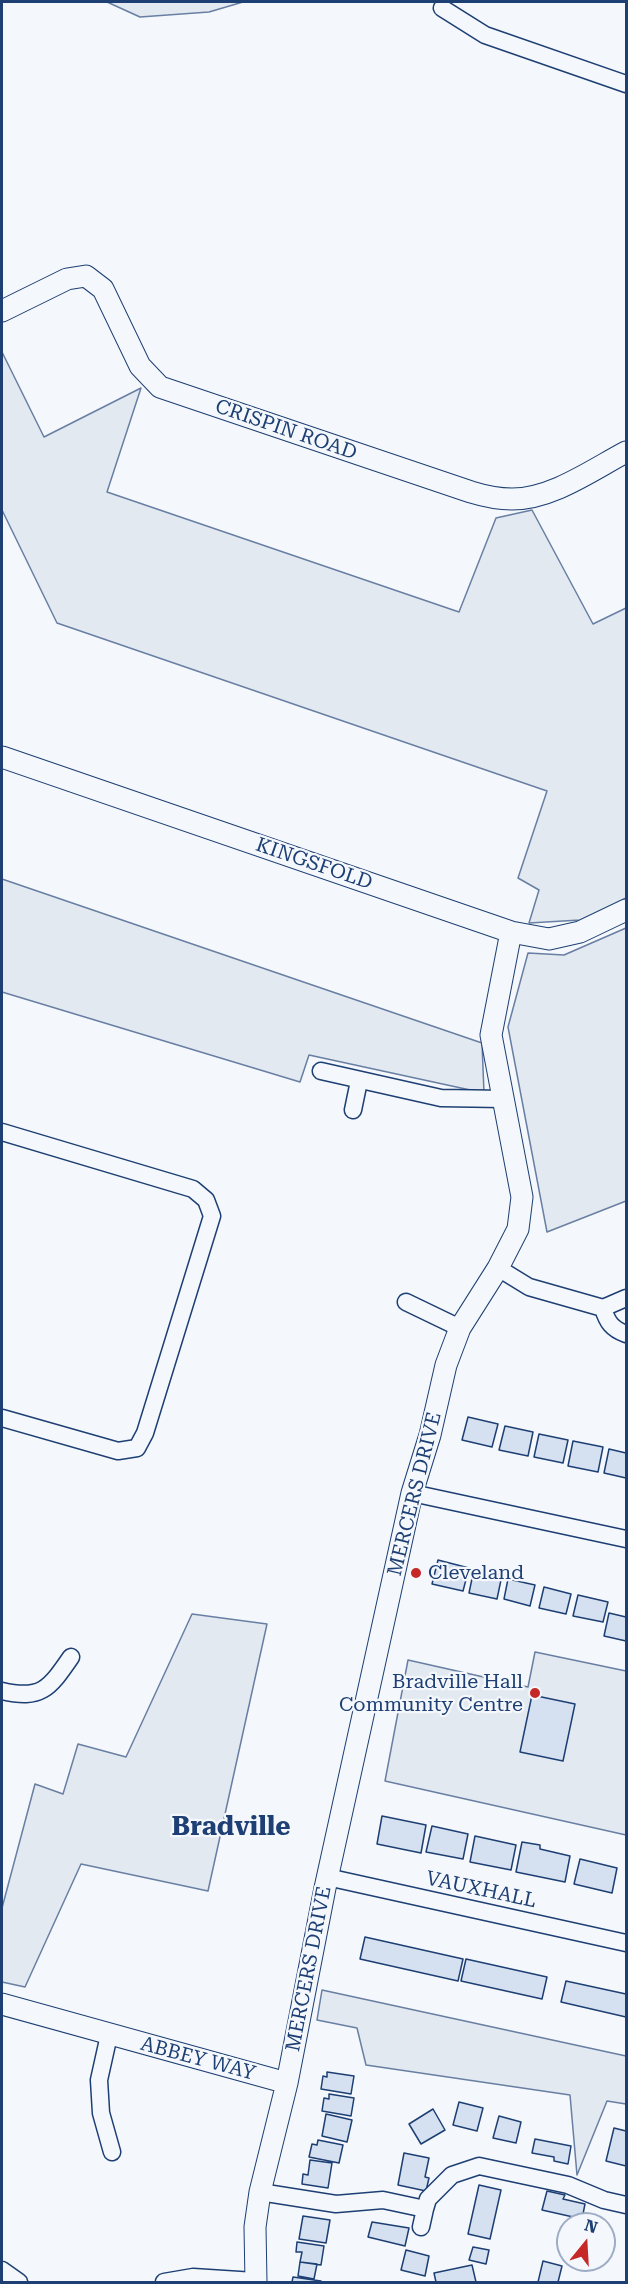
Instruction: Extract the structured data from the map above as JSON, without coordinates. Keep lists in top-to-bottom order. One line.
{"streets":{"street":["CRISPIN ROAD","KINGSFOLD","MERCERS DRIVE","VAUXHALL","ABBEY WAY"]},"crossings":[["KINGSFOLD","MERCERS DRIVE"],["MERCERS DRIVE","VAUXHALL"],["MERCERS DRIVE","ABBEY WAY"]],"districts":["Bradville"],"places":["Cleveland","Bradville Hall Community Centre"],"north":"top"}
